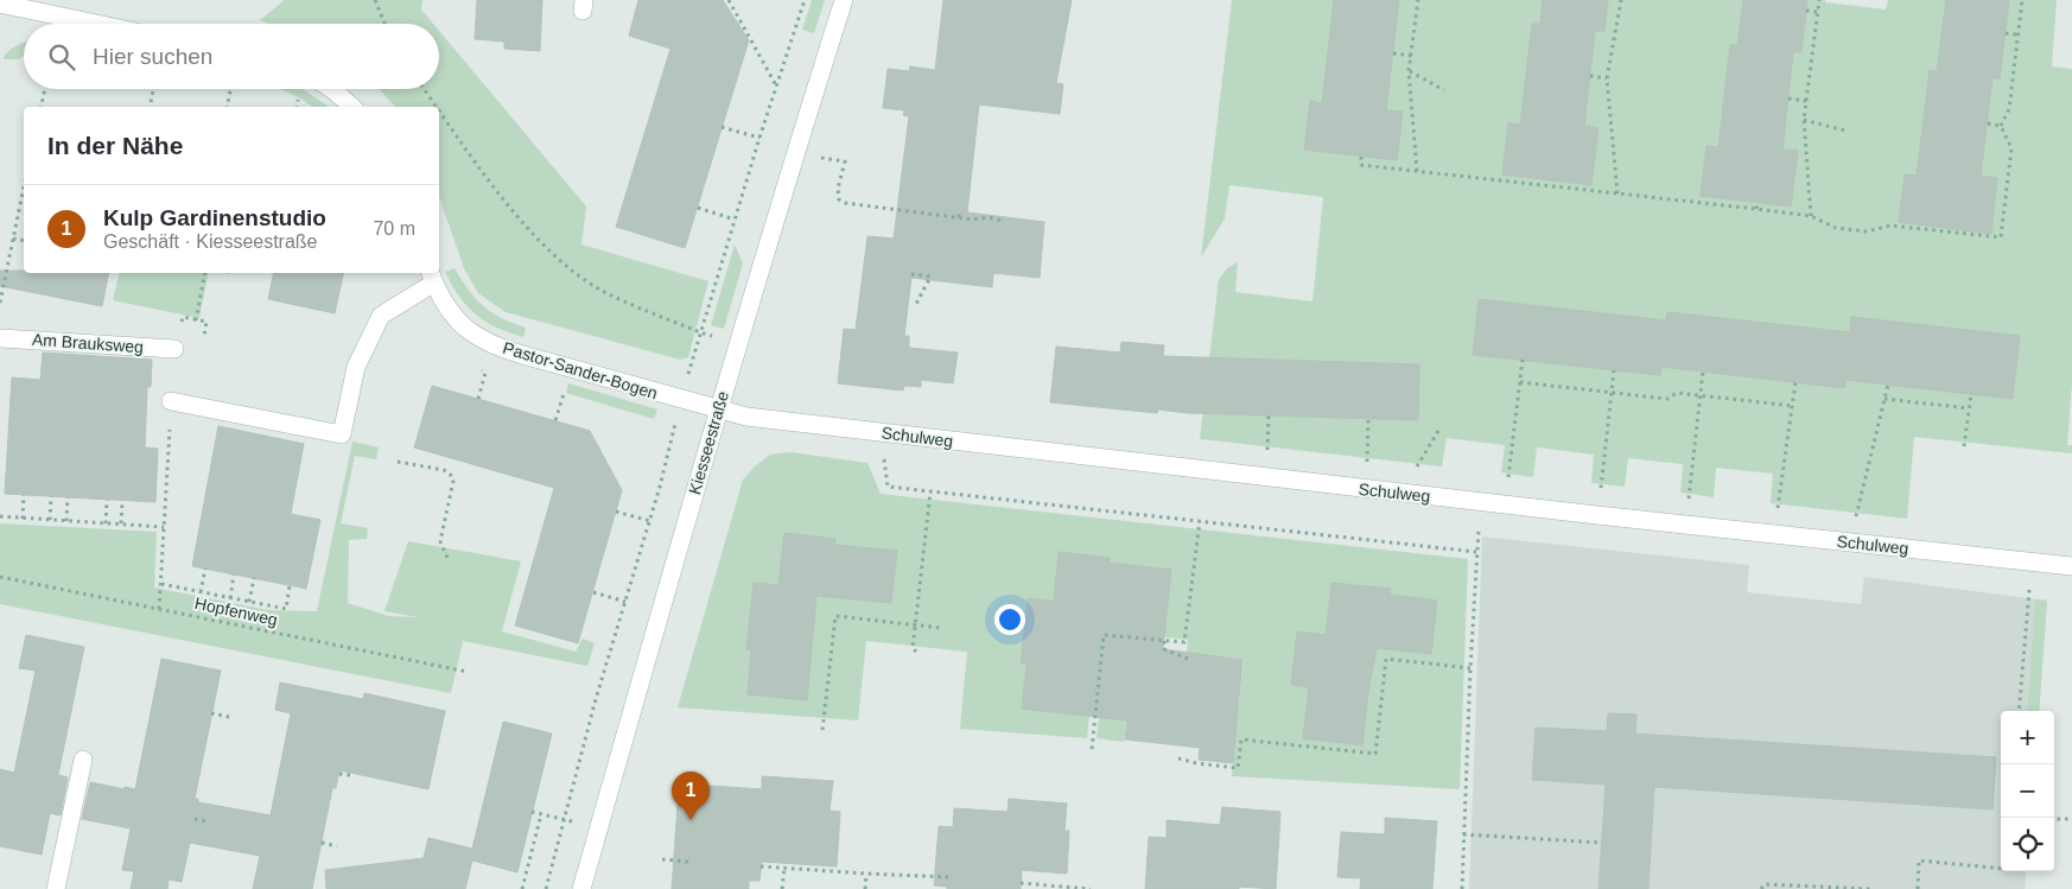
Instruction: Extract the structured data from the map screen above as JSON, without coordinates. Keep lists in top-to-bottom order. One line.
{"streets":{"street":["Am Brauksweg","Pastor-Sander-Bogen","Schulweg","Kiesseestraße"],"path":["Hopfenweg"]},"crossings":[["Pastor-Sander-Bogen","Schulweg"],["Pastor-Sander-Bogen","Kiesseestraße"],["Schulweg","Kiesseestraße"]],"page":{"search":"Hier suchen","heading":"In der Nähe","list":[{"mark":"1","name":"Kulp Gardinenstudio","note":"Geschäft · Kiesseestraße","value":"70 m"}],"map_buttons":["+","−"],"pins":"1"}}
